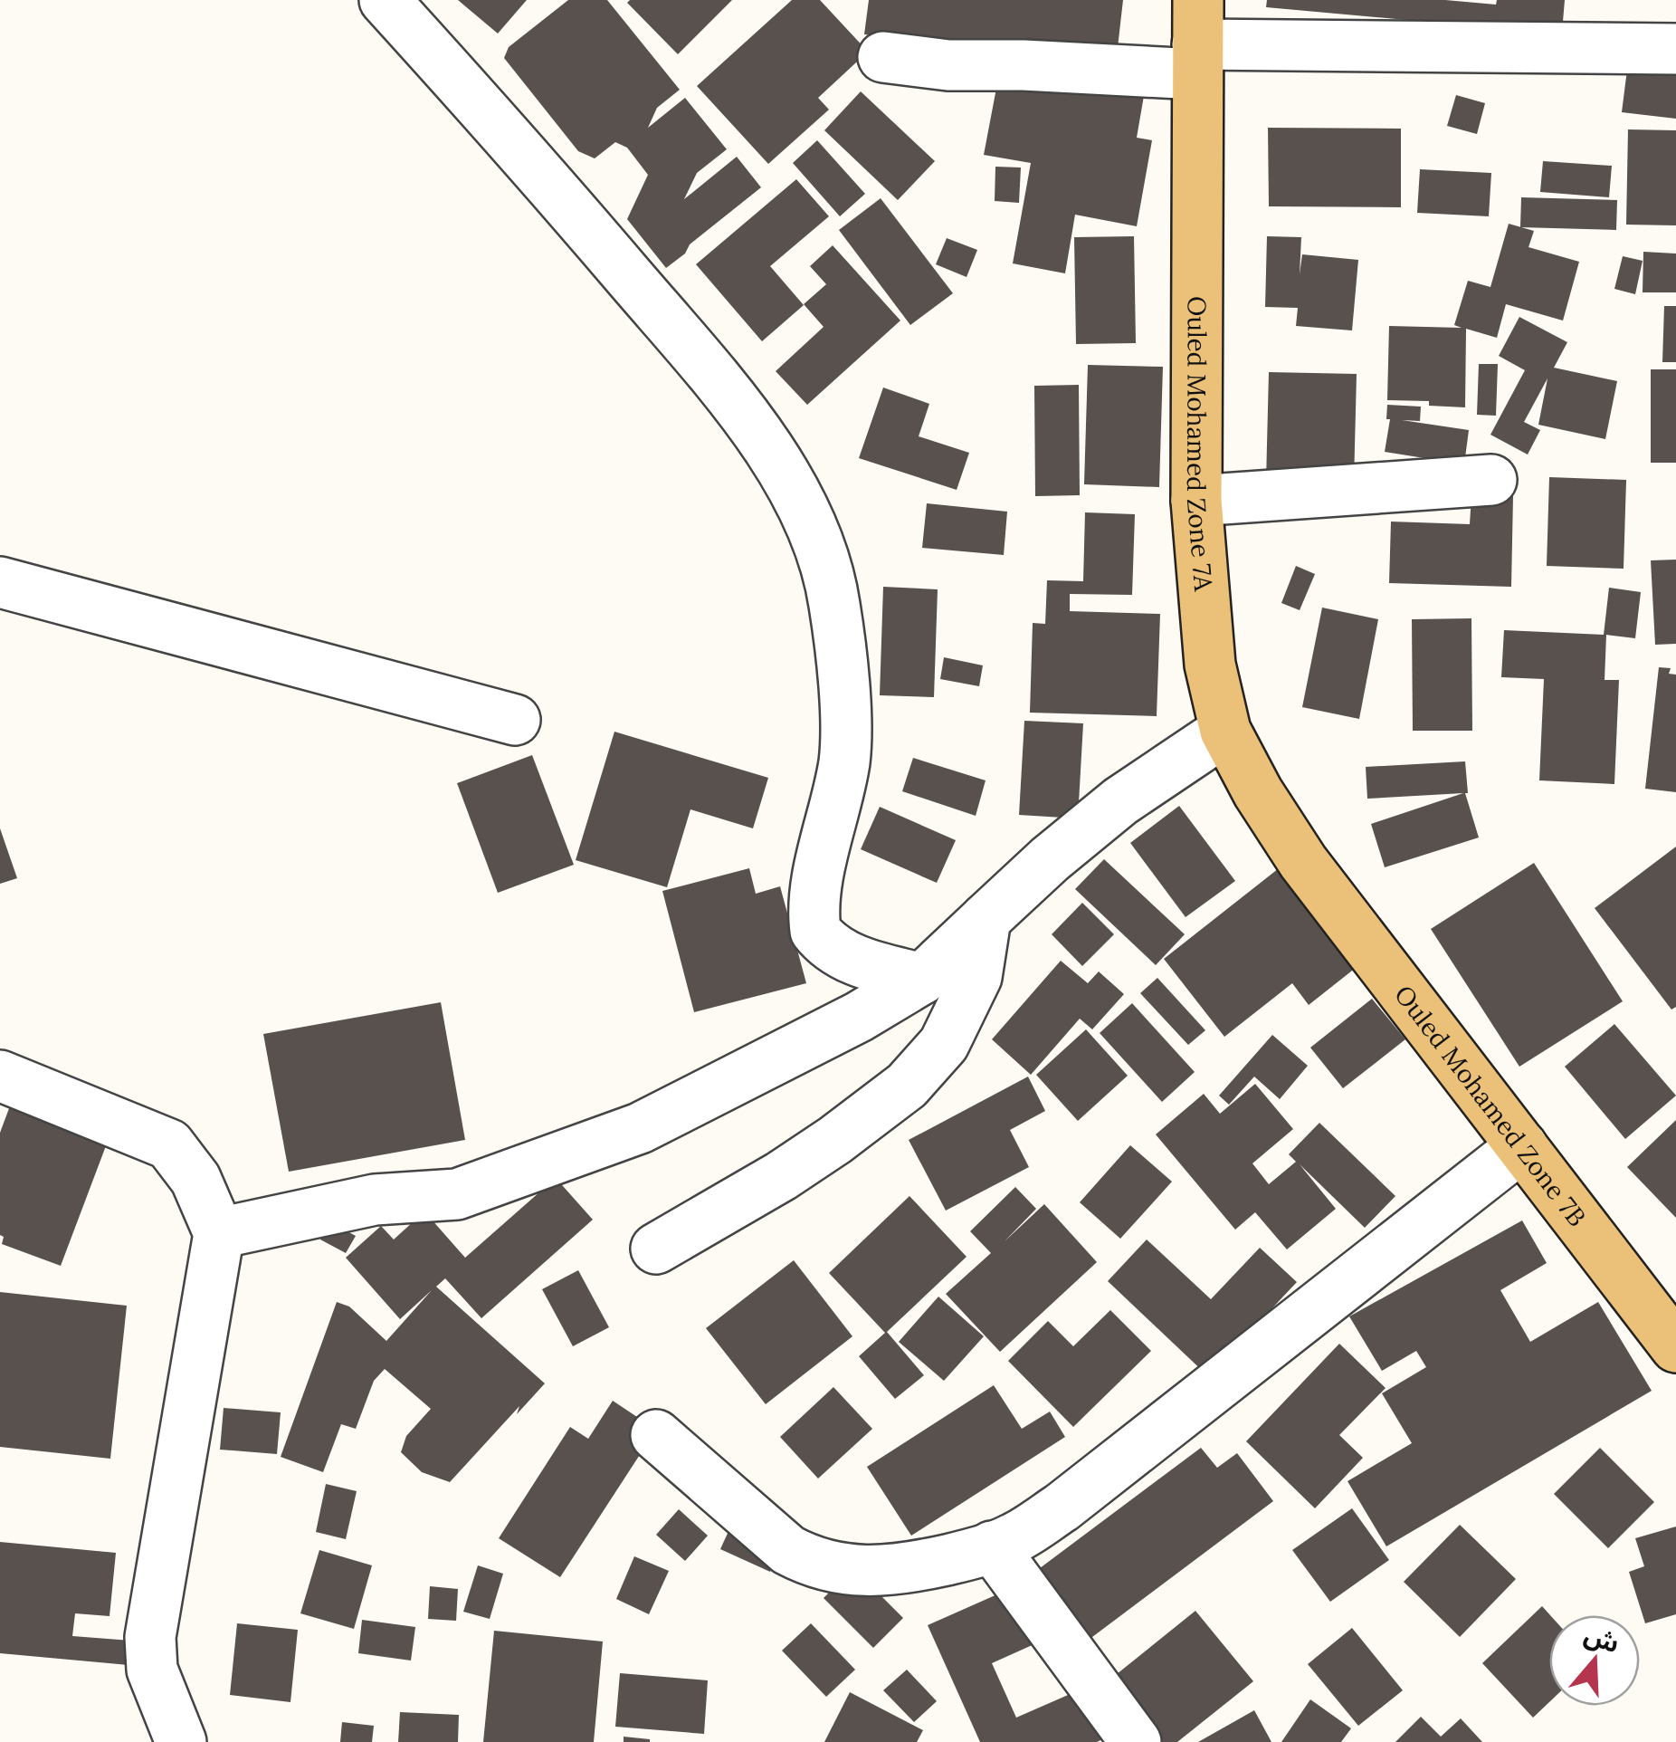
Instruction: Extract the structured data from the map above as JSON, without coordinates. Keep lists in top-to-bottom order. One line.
{"streets":{"main road":["Ouled Mohamed Zone 7A","Ouled Mohamed Zone 7B"]},"crossings":[["Ouled Mohamed Zone 7A","Ouled Mohamed Zone 7B"]],"north":"top"}
